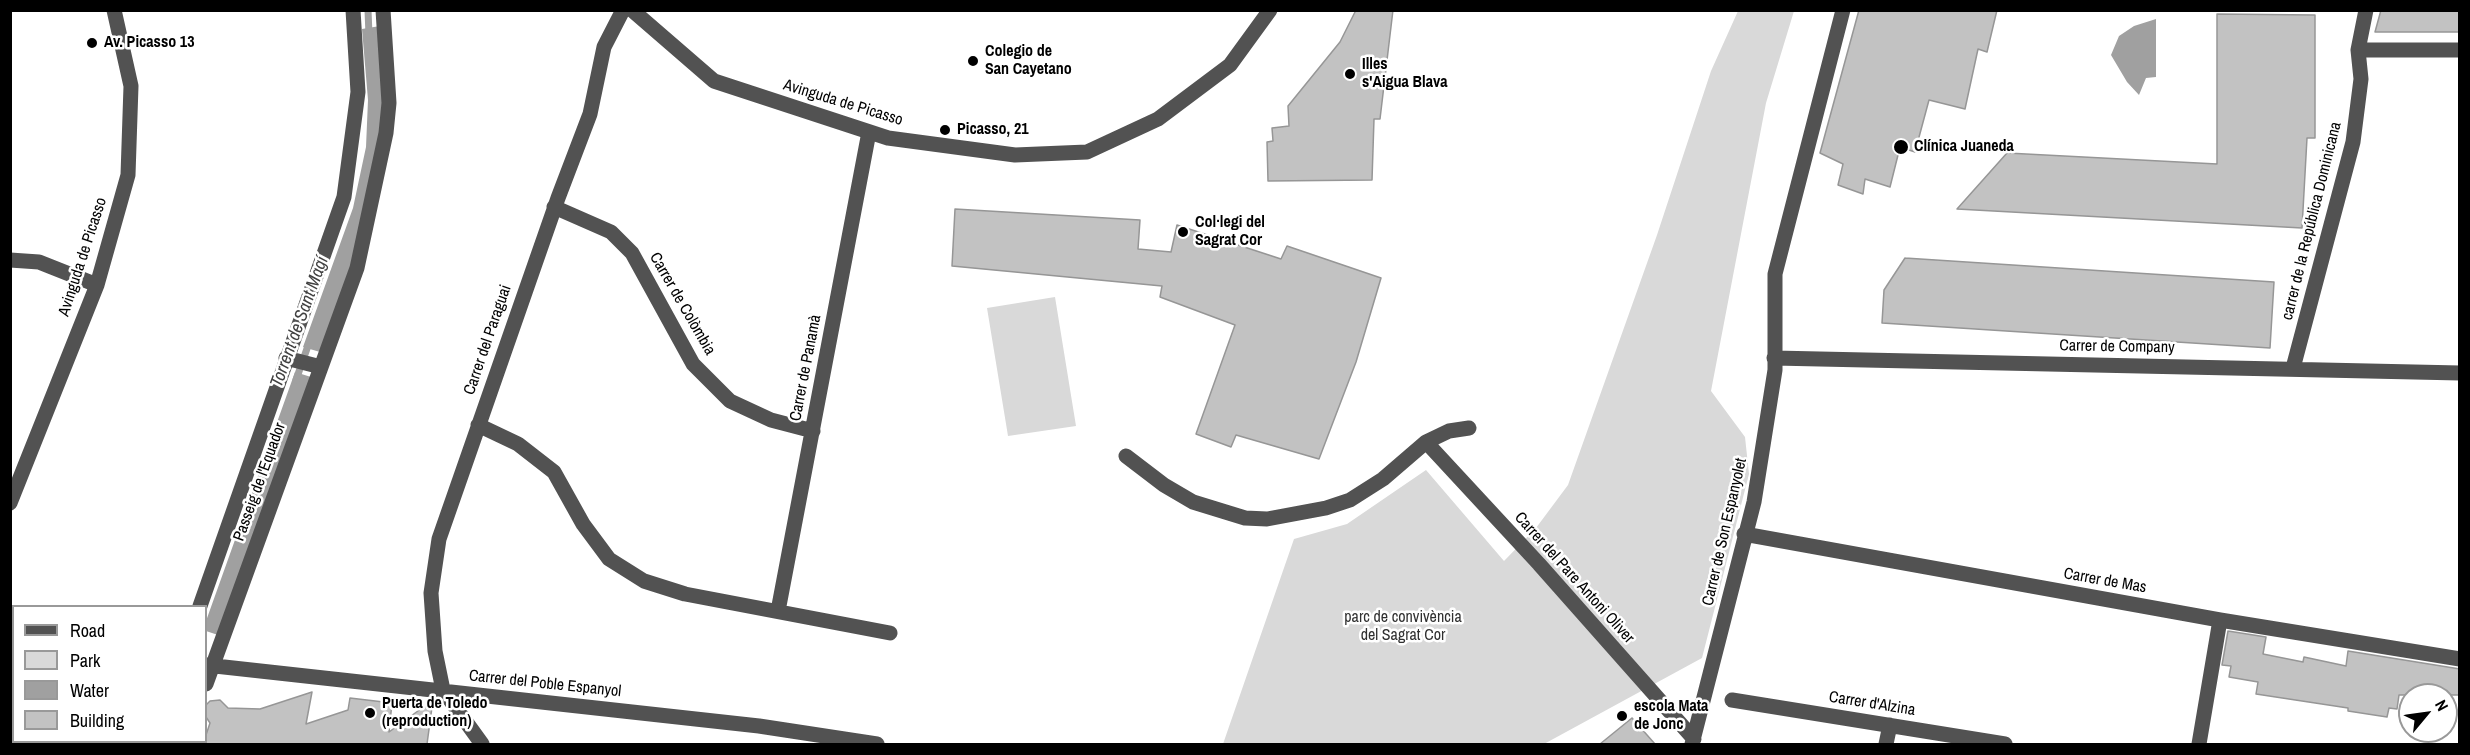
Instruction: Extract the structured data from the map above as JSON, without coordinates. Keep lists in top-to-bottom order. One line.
{"streets":{"street":["Avinguda de Picasso","carrer de la República Dominicana","Carrer de Colòmbia","Carrer del Paraguai","Carrer de Company","Carrer de Panamà","Passeig de l'Equador","Carrer de Son Espanyolet","Carrer del Pare Antoni Oliver","Carrer de Mas","Carrer del Poble Espanyol","Carrer d'Alzina"]},"crossings":[["Avinguda de Picasso","Carrer de Panamà"],["carrer de la República Dominicana","Carrer de Company"],["Carrer de Colòmbia","Carrer del Paraguai"],["Carrer de Colòmbia","Carrer de Panamà"],["Carrer del Paraguai","Carrer del Poble Espanyol"],["Carrer de Company","Carrer de Son Espanyolet"],["Passeig de l'Equador","Carrer del Poble Espanyol"],["Carrer de Son Espanyolet","Carrer del Pare Antoni Oliver"],["Carrer de Son Espanyolet","Carrer de Mas"]],"water":["Torrent de Sant Magí"],"parks":["parc de convivència del Sagrat Cor"],"places":["Av. Picasso 13","Colegio de San Cayetano","Illes s'Aigua Blava","Picasso, 21","Clínica Juaneda","Col·legi del Sagrat Cor","Puerta de Toledo (reproduction)","escola Mata de Jonc"],"legend":["Road","Park","Water","Building"],"north":"top right"}
